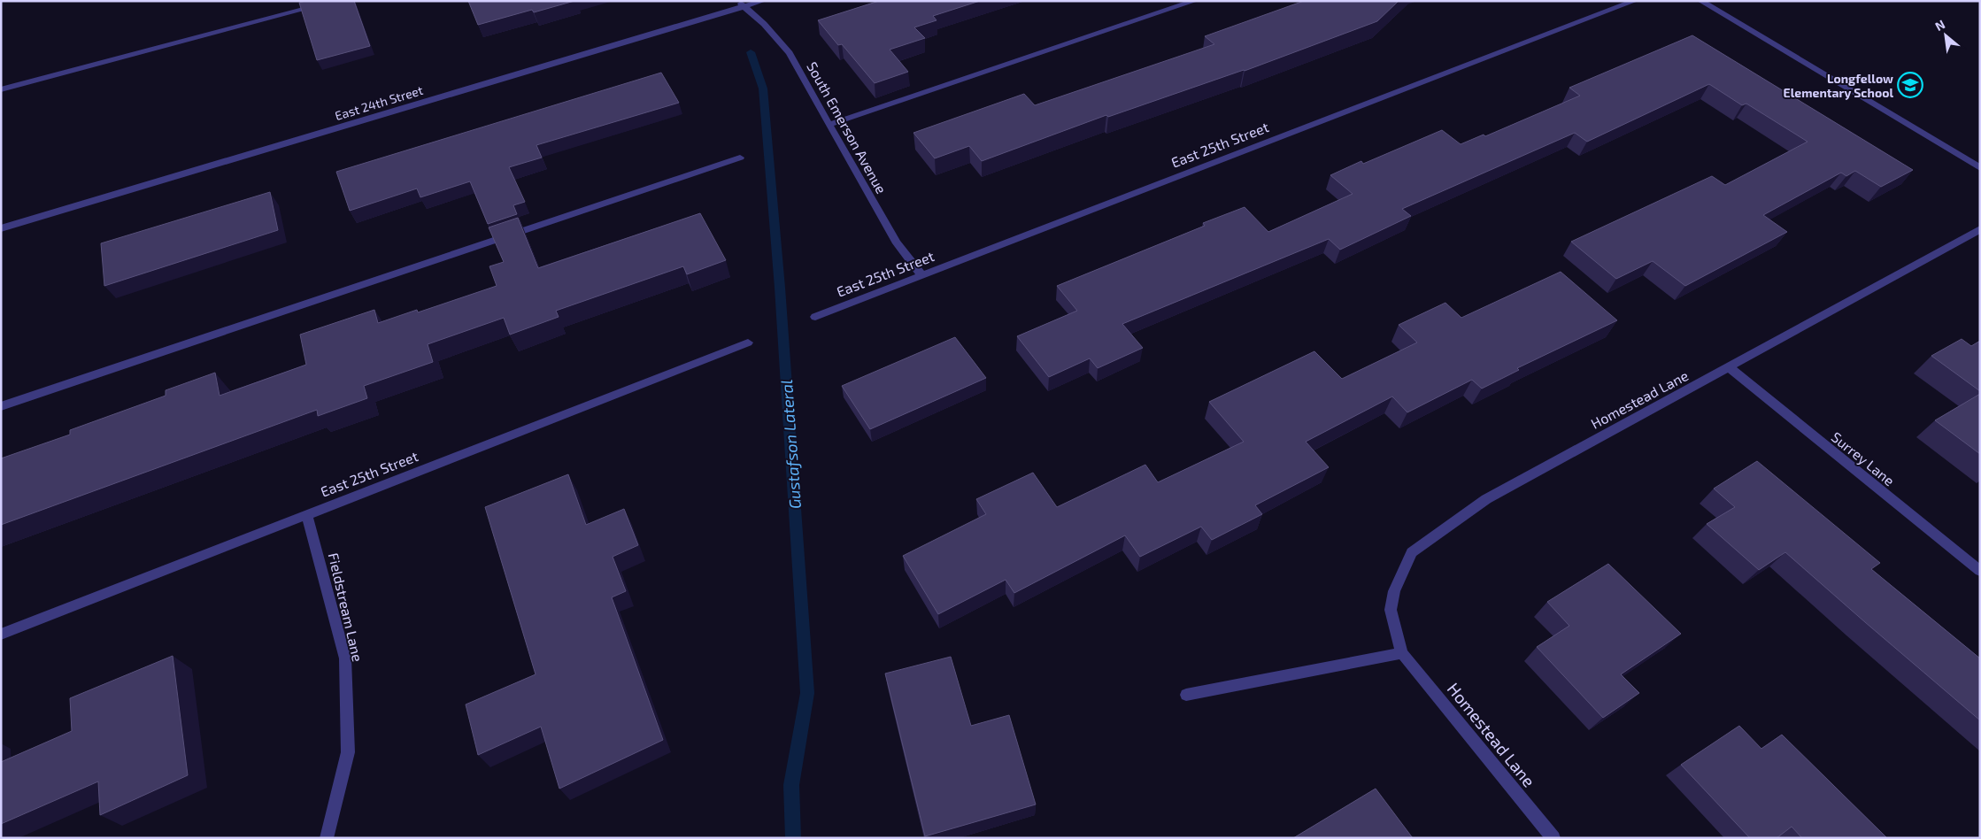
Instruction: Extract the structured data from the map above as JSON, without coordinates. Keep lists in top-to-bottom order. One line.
{"streets":{"street":["East 24th Street","South Emerson Avenue","East 25th Street","Homestead Lane","Surrey Lane","Fieldstream Lane"]},"crossings":[["East 24th Street","South Emerson Avenue"],["South Emerson Avenue","East 25th Street"],["East 25th Street","Fieldstream Lane"],["Homestead Lane","Surrey Lane"]],"water":["Gustafson Lateral"],"places":{"school or university":["Longfellow Elementary School"]},"north":"top left"}
